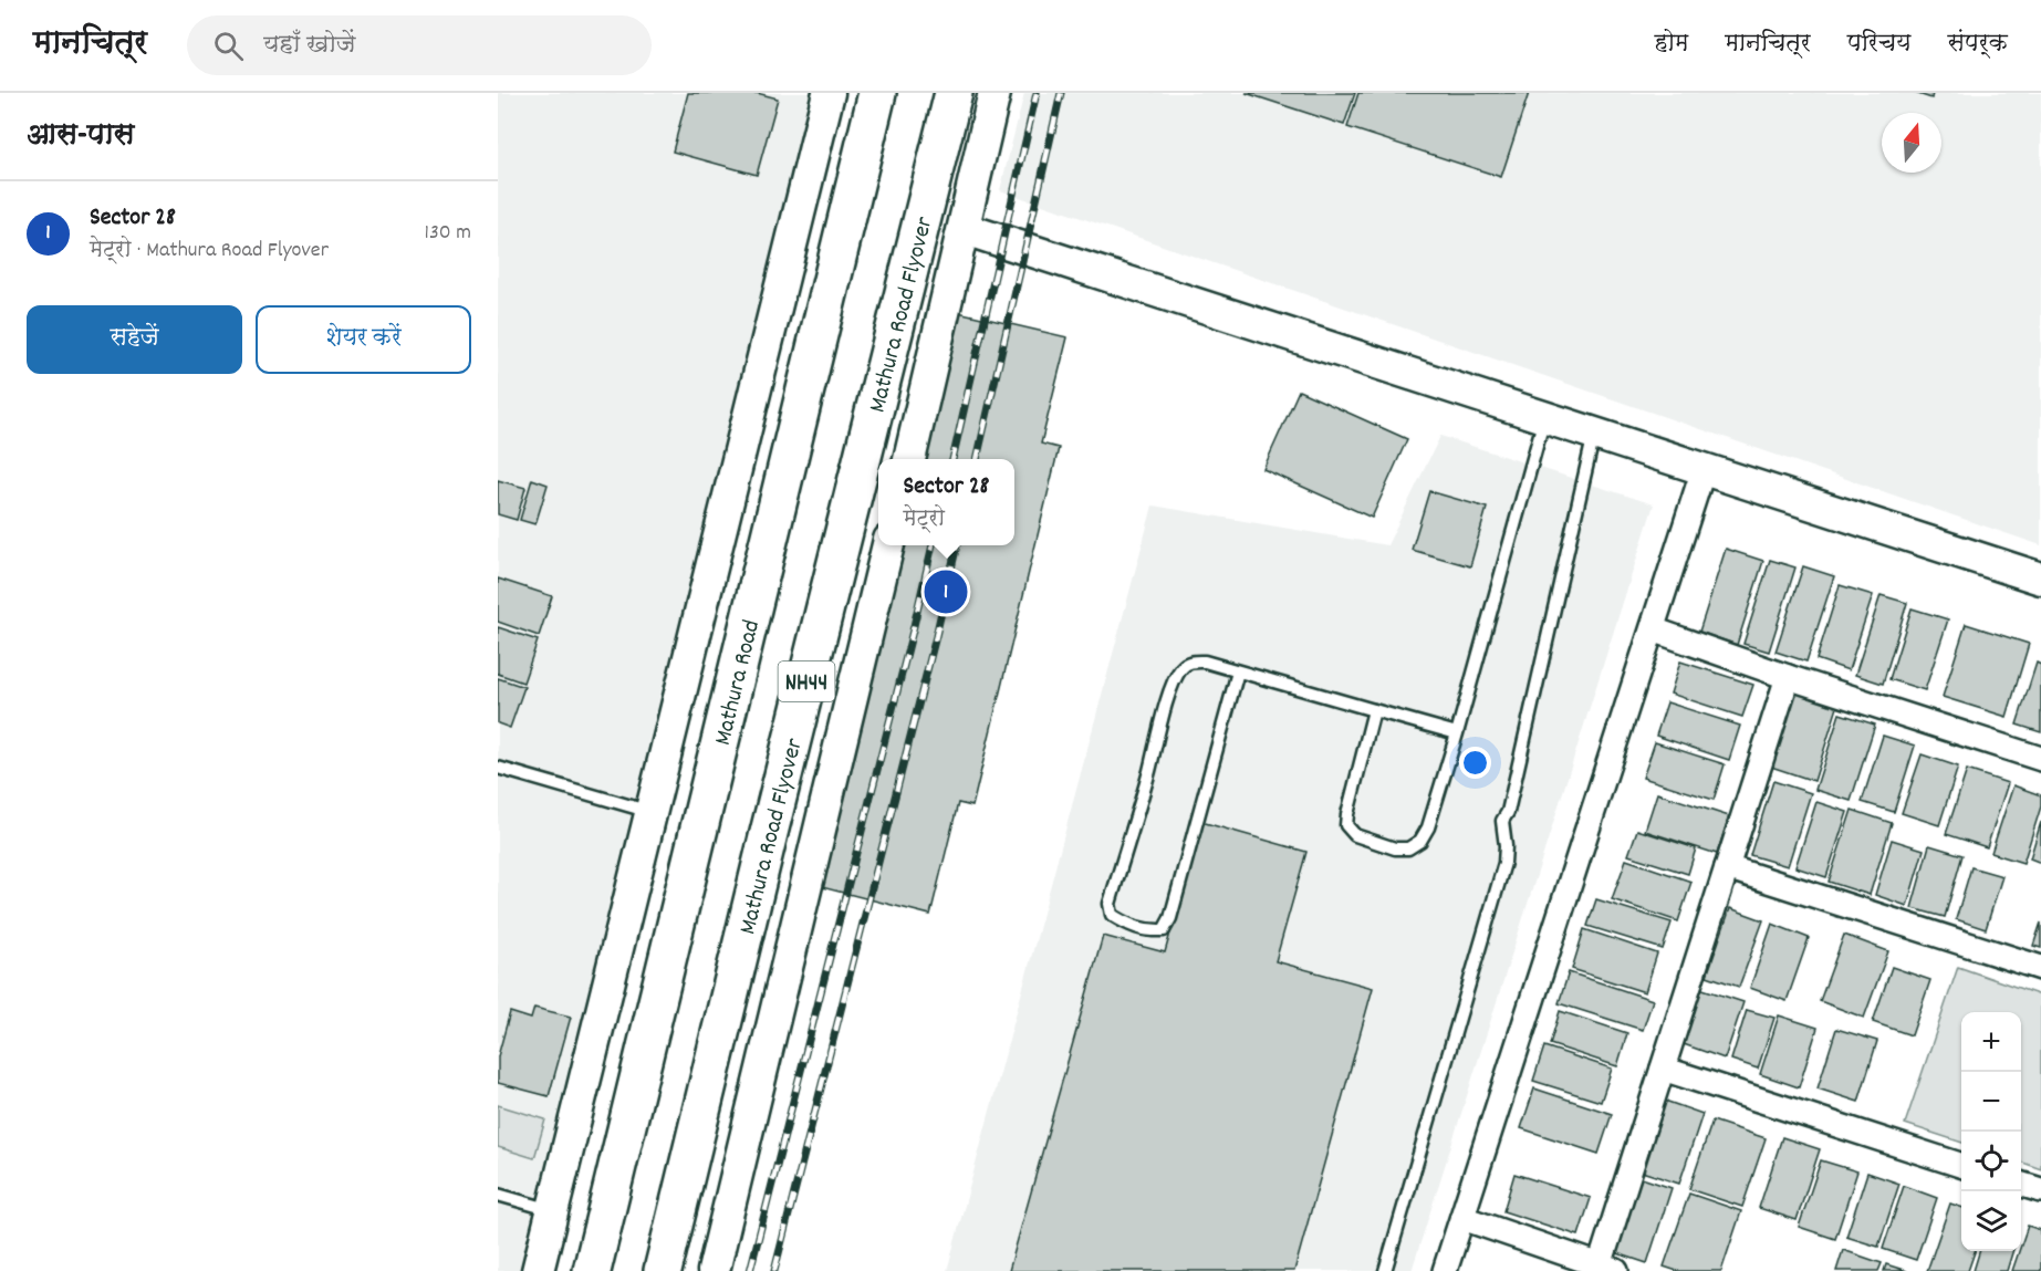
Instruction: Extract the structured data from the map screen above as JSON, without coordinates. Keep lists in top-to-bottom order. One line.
{"streets":{"highway":["Mathura Road Flyover","Mathura Road","NH44"]},"north":"top","page":{"header":"मानचित्र","search":"यहाँ खोजें","nav":["होम","मानचित्र","परिचय","संपर्क"],"heading":"आस-पास","list":[{"mark":"1","name":"Sector 28","note":"मेट्रो · Mathura Road Flyover","value":"130 m"}],"buttons":["सहेजें","शेयर करें"],"popup":["Sector 28","मेट्रो"],"pins":"1","map_buttons":["+","−"]}}
